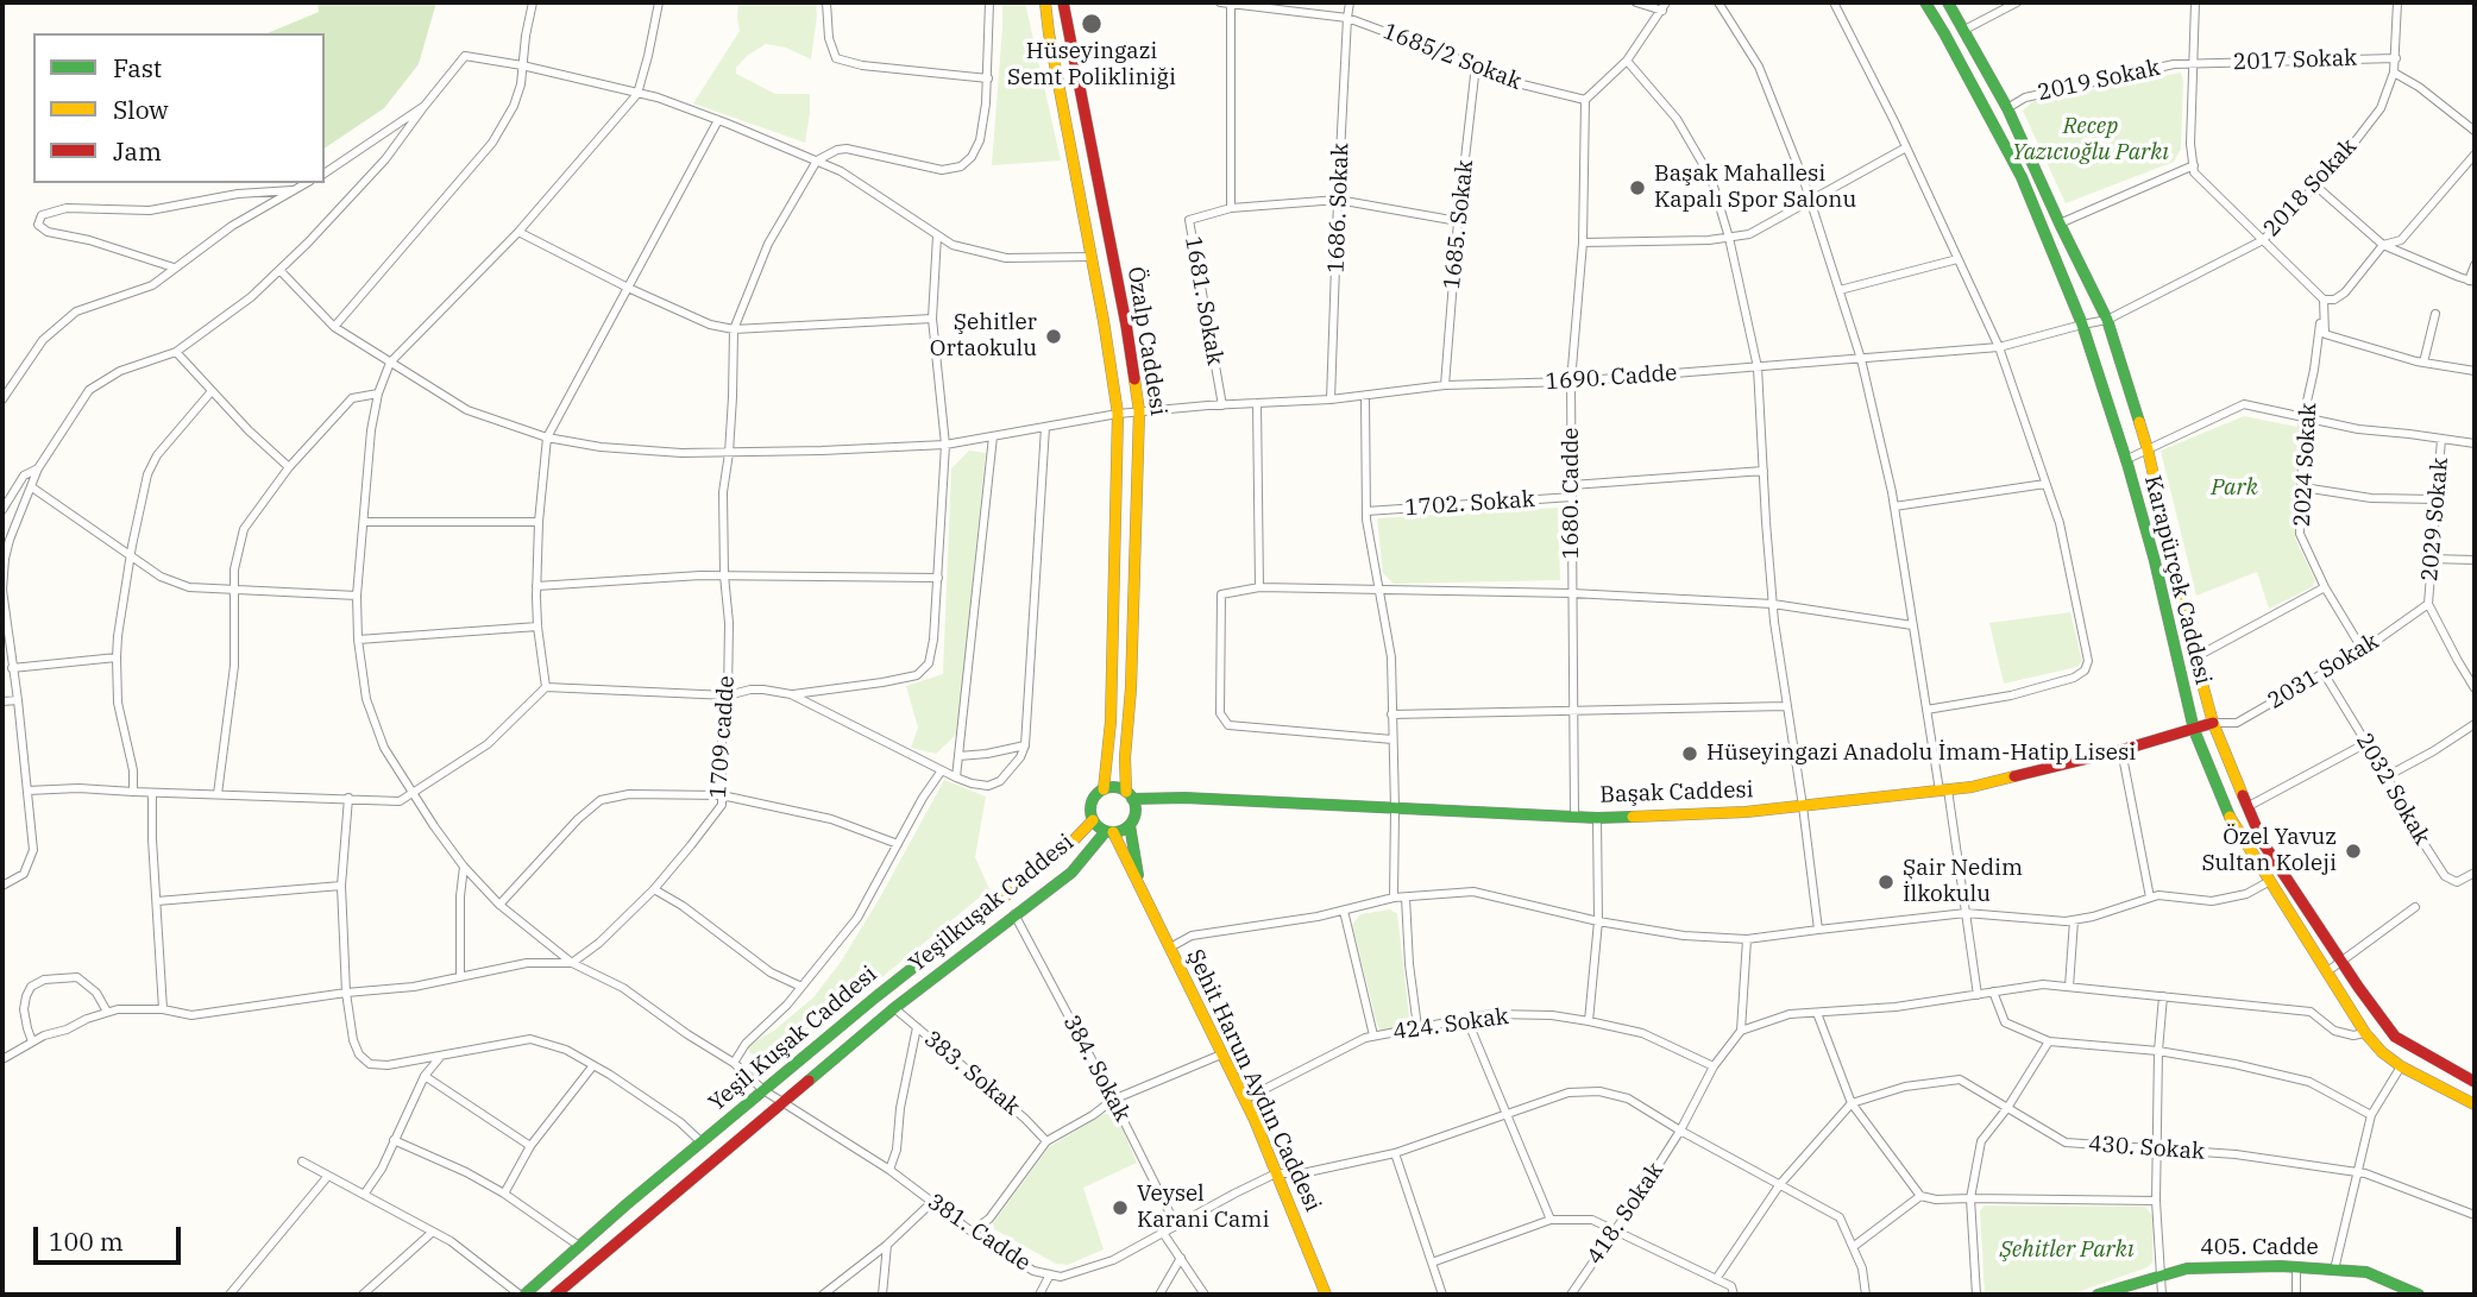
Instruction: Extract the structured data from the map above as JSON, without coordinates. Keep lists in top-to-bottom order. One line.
{"streets":{"main road":["Özalp Caddesi","Karapürçek Caddesi","Başak Caddesi","Yeşilkuşak Caddesi","Yeşil Kuşak Caddesi","Şehit Harun Aydın Caddesi","405. Cadde"],"street":["1685/2 Sokak","2017 Sokak","2019 Sokak","2018 Sokak","1686. Sokak","1685. Sokak","1681. Sokak","1690. Cadde","2024 Sokak","1680. Cadde","1702. Sokak","2029 Sokak","2031 Sokak","1709 cadde","2032 Sokak","424. Sokak","384. Sokak","383. Sokak","430. Sokak","418. Sokak","381. Cadde"]},"crossings":[["1685/2 Sokak","1686. Sokak"],["1685/2 Sokak","1685. Sokak"],["1685/2 Sokak","1680. Cadde"],["2017 Sokak","2019 Sokak"],["2017 Sokak","2018 Sokak"],["2019 Sokak","Karapürçek Caddesi"],["2018 Sokak","1690. Cadde"],["2018 Sokak","Karapürçek Caddesi"],["1686. Sokak","1681. Sokak"],["1686. Sokak","1690. Cadde"],["1685. Sokak","1681. Sokak"],["1685. Sokak","1690. Cadde"],["1681. Sokak","1690. Cadde"],["Özalp Caddesi","1690. Cadde"],["Özalp Caddesi","Başak Caddesi"],["Özalp Caddesi","Yeşilkuşak Caddesi"],["Özalp Caddesi","Yeşil Kuşak Caddesi"],["Özalp Caddesi","Şehit Harun Aydın Caddesi"],["1690. Cadde","1680. Cadde"],["1690. Cadde","Karapürçek Caddesi"],["1690. Cadde","1709 cadde"],["2024 Sokak","2031 Sokak"],["1680. Cadde","1702. Sokak"],["1680. Cadde","Başak Caddesi"],["2029 Sokak","2031 Sokak"],["Karapürçek Caddesi","2031 Sokak"],["Karapürçek Caddesi","Başak Caddesi"],["2031 Sokak","2032 Sokak"],["2031 Sokak","Başak Caddesi"],["1709 cadde","381. Cadde"],["Başak Caddesi","Yeşilkuşak Caddesi"],["Başak Caddesi","Yeşil Kuşak Caddesi"],["Başak Caddesi","Şehit Harun Aydın Caddesi"],["Yeşilkuşak Caddesi","Yeşil Kuşak Caddesi"],["Yeşilkuşak Caddesi","384. Sokak"],["Yeşilkuşak Caddesi","383. Sokak"],["Yeşilkuşak Caddesi","Şehit Harun Aydın Caddesi"],["Yeşilkuşak Caddesi","381. Cadde"],["424. Sokak","Şehit Harun Aydın Caddesi"],["424. Sokak","418. Sokak"],["Yeşil Kuşak Caddesi","Şehit Harun Aydın Caddesi"],["Yeşil Kuşak Caddesi","381. Cadde"],["384. Sokak","381. Cadde"],["Şehit Harun Aydın Caddesi","381. Cadde"]],"parks":["Recep Yazıcıoğlu Parkı","Park","Şehitler Parkı"],"places":["Hüseyingazi Semt Polikliniği","Başak Mahallesi Kapalı Spor Salonu","Şehitler Ortaokulu","Hüseyingazi Anadolu İmam-Hatip Lisesi","Özel Yavuz Sultan Koleji","Şair Nedim İlkokulu","Veysel Karani Cami"],"legend":["Fast","Slow","Jam"],"scale_bar":"100 m"}
